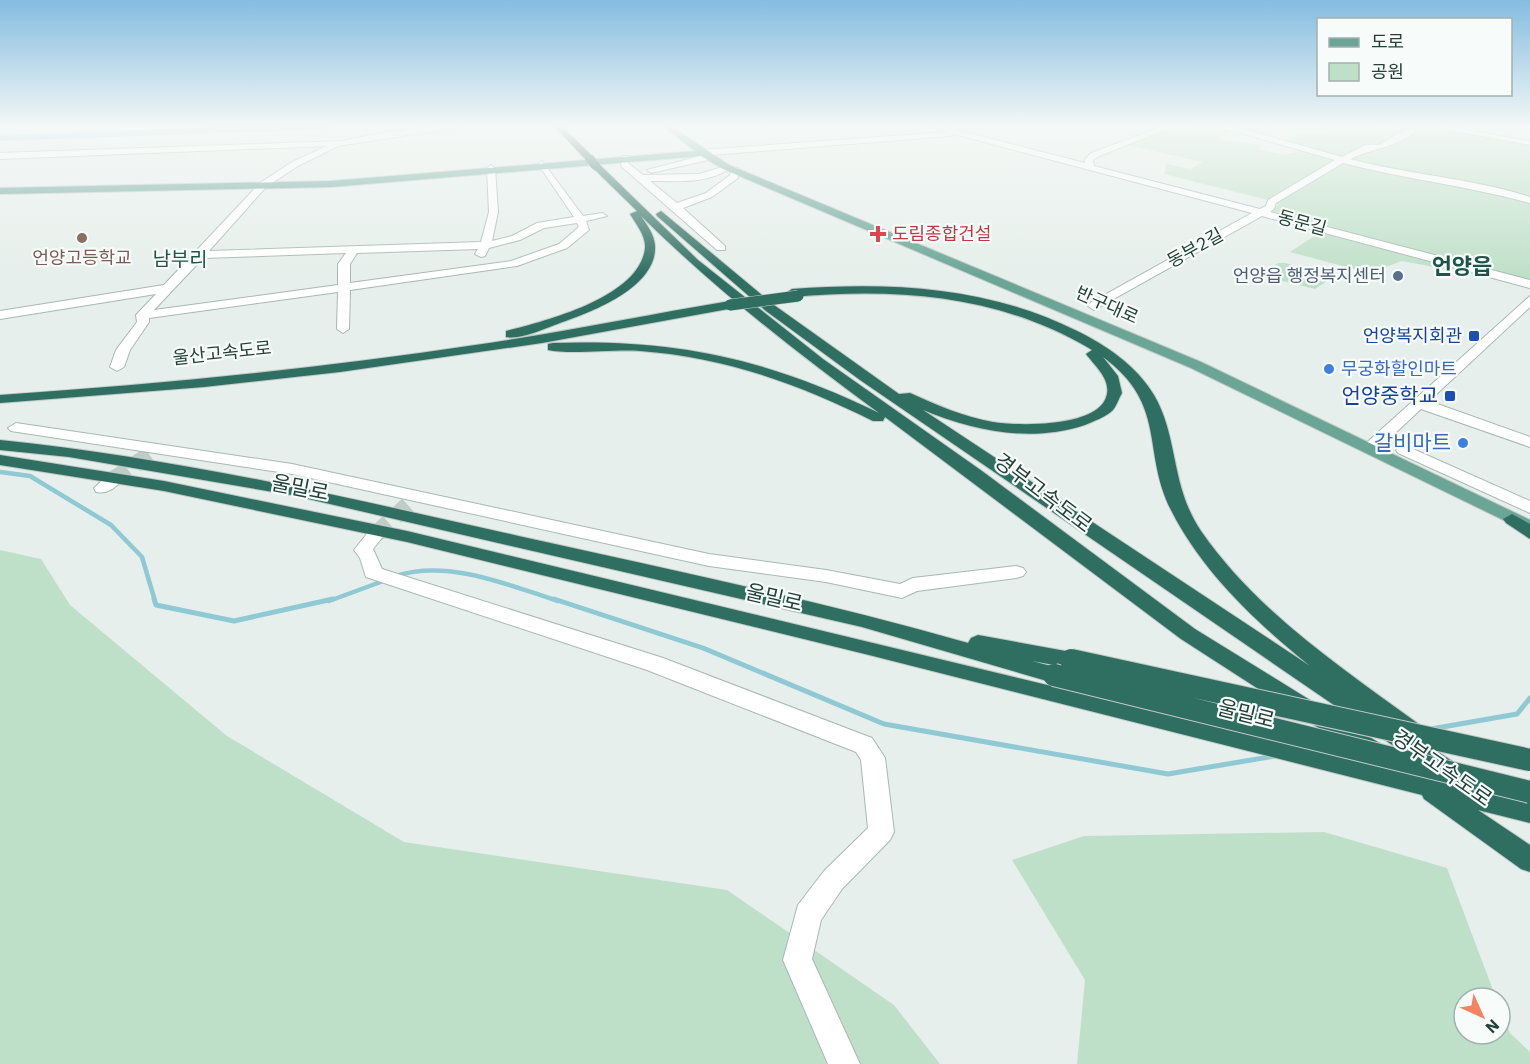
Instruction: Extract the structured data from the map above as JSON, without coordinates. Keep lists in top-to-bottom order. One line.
{"streets":{"highway":["울산고속도로","울밀로","경부고속도로"],"main road":["반구대로"],"street":["동문길","동부2길"]},"crossings":[["동문길","동부2길"]],"districts":["남부리","언양읍"],"places":{"health":["도림종합건설"],"other":["언양고등학교","언양읍 행정복지센터","무궁화할인마트","갈비마트"],"transit":["언양복지회관","언양중학교"]},"legend":["도로","공원"],"north":"bottom right"}
